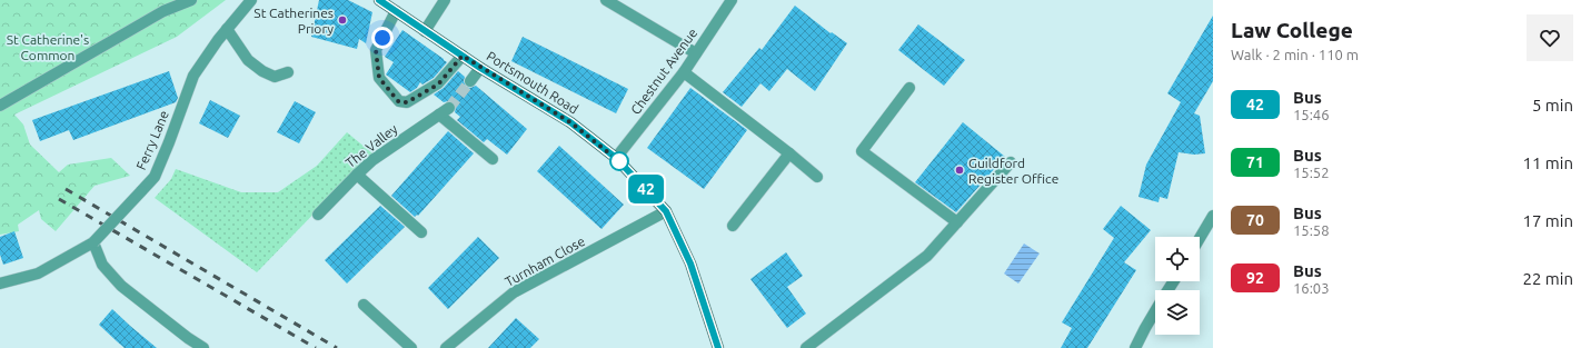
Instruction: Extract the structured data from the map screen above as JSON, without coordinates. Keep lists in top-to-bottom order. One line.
{"streets":{"main road":["Portsmouth Road"],"street":["Chestnut Avenue","Ferry Lane","The Valley","Turnham Close"]},"crossings":[["Chestnut Avenue","Portsmouth Road"],["Portsmouth Road","Turnham Close"]],"parks":["St Catherine's Common"],"places":["St Catherines Priory","Guildford Register Office"],"lines":["bus line 42"],"page":{"on_map":"42","heading":["Law College","Walk · 2 min · 110 m"],"list":[{"mark":"42","name":"Bus","note":"15:46","value":"5 min"},{"mark":"71","name":"Bus","note":"15:52","value":"11 min"},{"mark":"70","name":"Bus","note":"15:58","value":"17 min"},{"mark":"92","name":"Bus","note":"16:03","value":"22 min"}]}}
